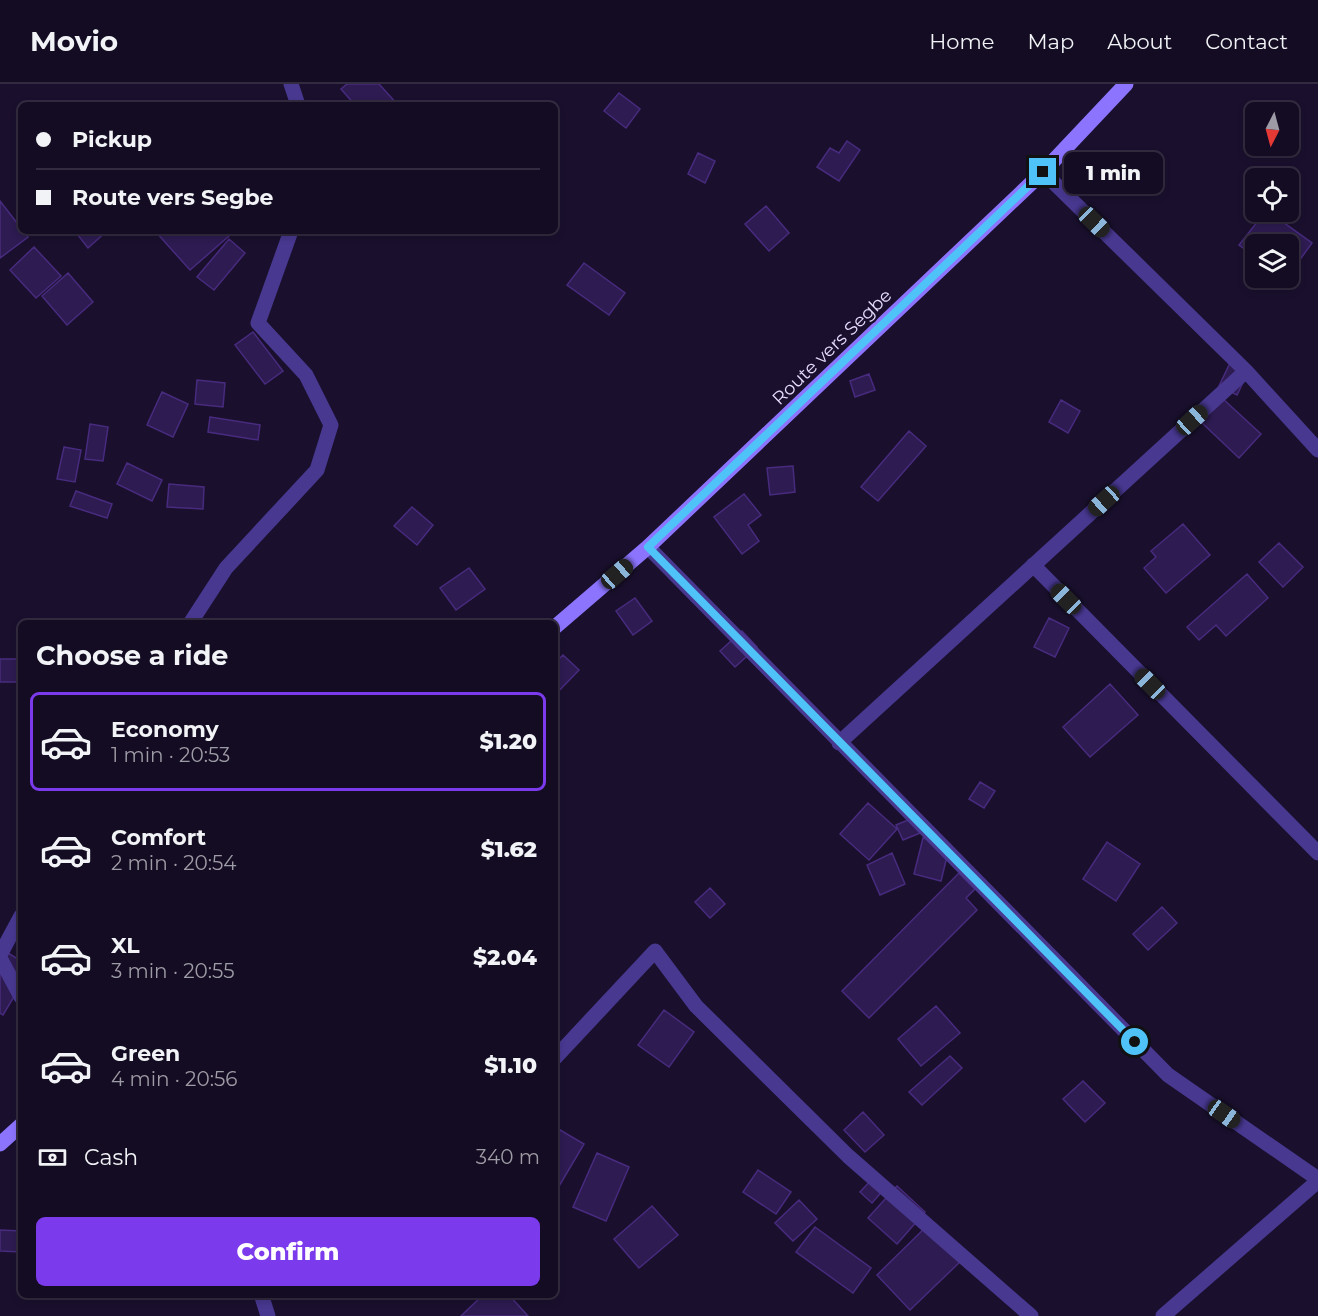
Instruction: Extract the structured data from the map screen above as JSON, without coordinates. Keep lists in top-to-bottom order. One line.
{"streets":{"main road":["Route vers Segbe"]},"north":"bottom","page":{"header":"Movio","nav":["Home","Map","About","Contact"],"banner":["Pickup","Route vers Segbe"],"bubble":"1 min","heading":"Choose a ride","list":[{"name":"Economy","note":"1 min · 20:53","value":"$1.20"},{"name":"Comfort","note":"2 min · 20:54","value":"$1.62"},{"name":"XL","note":"3 min · 20:55","value":"$2.04"},{"name":"Green","note":"4 min · 20:56","value":"$1.10"}],"pay":["Cash","340 m"],"buttons":"Confirm"}}
